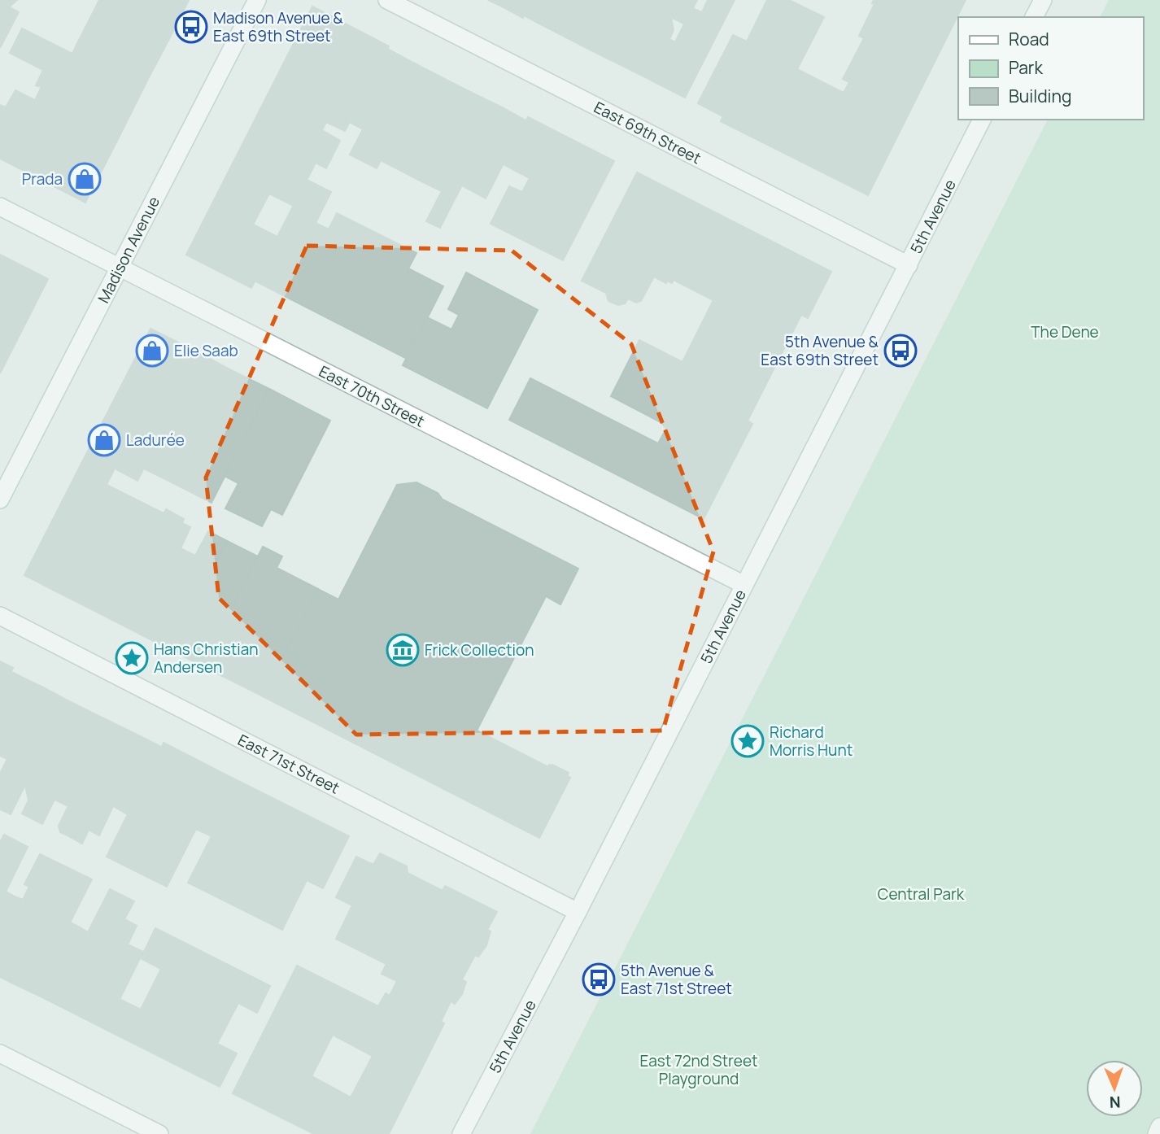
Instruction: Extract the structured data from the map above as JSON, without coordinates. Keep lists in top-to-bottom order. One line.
{"streets":{"street":["East 69th Street","5th Avenue","Madison Avenue","East 70th Street","East 71st Street"]},"crossings":[["East 69th Street","5th Avenue"],["5th Avenue","East 70th Street"],["5th Avenue","East 71st Street"],["Madison Avenue","East 70th Street"]],"parks":["The Dene","Central Park","East 72nd Street Playground"],"places":{"bus stop":["Madison Avenue & East 69th Street","5th Avenue & East 69th Street","5th Avenue & East 71st Street"],"shop":["Prada","Elie Saab","Ladurée"],"museum":["Frick Collection"],"place":["Hans Christian Andersen","Richard Morris Hunt"]},"legend":["Road","Park","Building"],"north":"bottom"}
